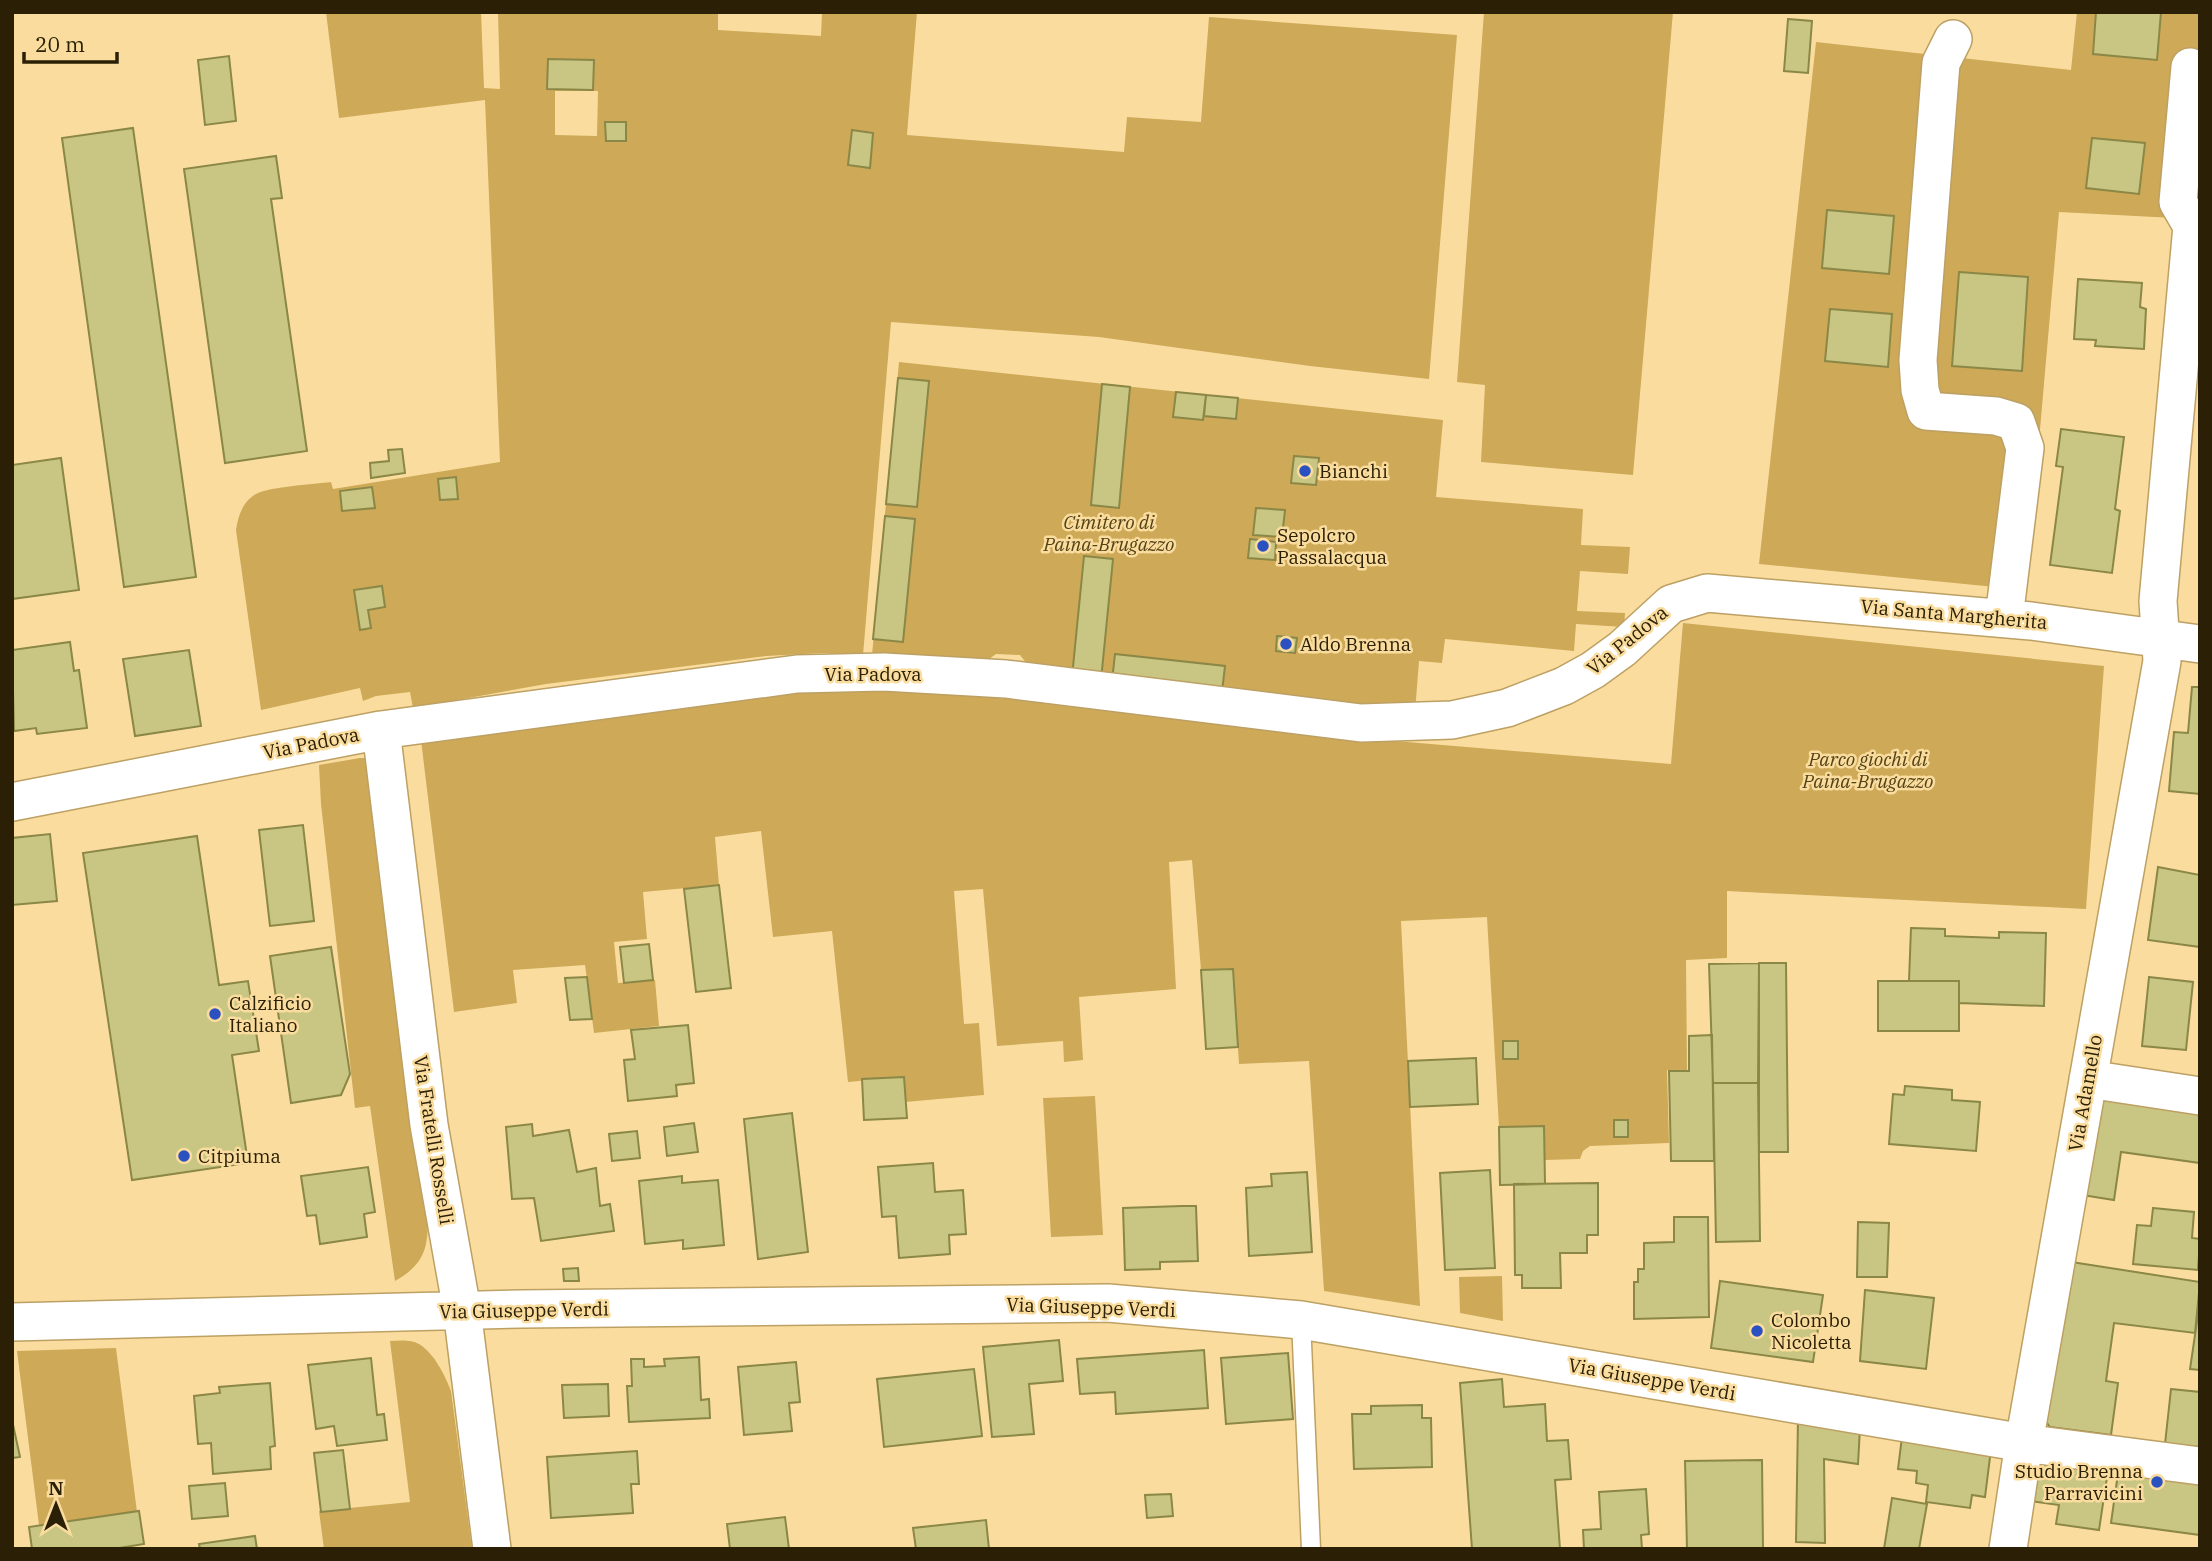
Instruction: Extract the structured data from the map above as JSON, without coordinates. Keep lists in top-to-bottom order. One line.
{"streets":{"street":["Via Santa Margherita","Via Padova","Via Adamello","Via Fratelli Rosselli","Via Giuseppe Verdi"]},"crossings":[["Via Santa Margherita","Via Padova"],["Via Santa Margherita","Via Adamello"],["Via Padova","Via Fratelli Rosselli"],["Via Adamello","Via Giuseppe Verdi"],["Via Fratelli Rosselli","Via Giuseppe Verdi"]],"parks":["Cimitero di Paina-Brugazzo","Parco giochi di Paina-Brugazzo"],"places":["Bianchi","Sepolcro Passalacqua","Aldo Brenna","Calzificio Italiano","Citpiuma","Colombo Nicoletta","Studio Brenna Parravicini"],"scale_bar":"20 m","north":"top"}
